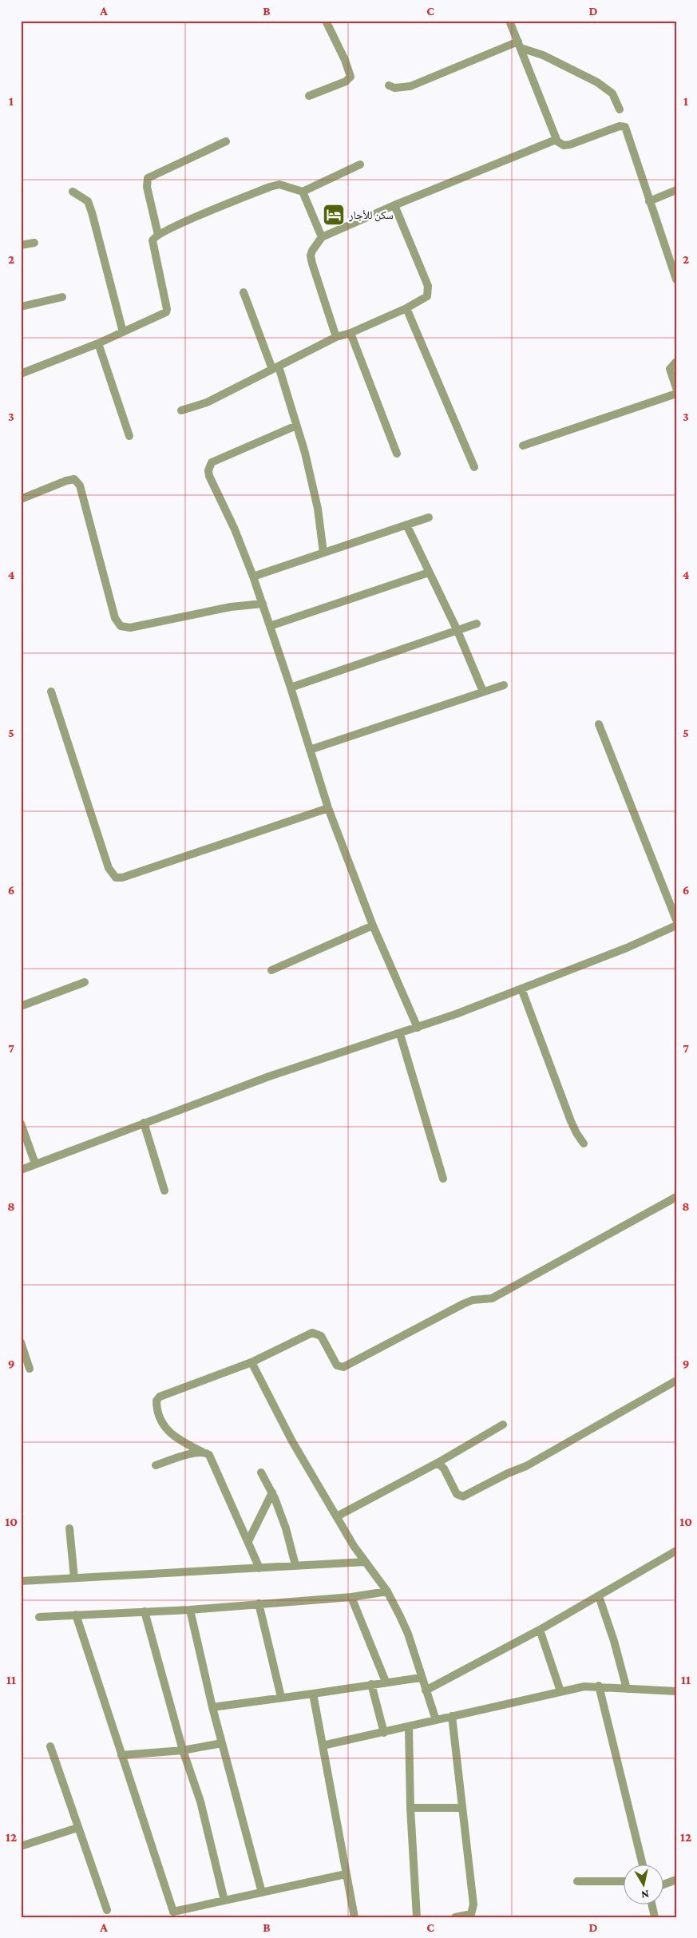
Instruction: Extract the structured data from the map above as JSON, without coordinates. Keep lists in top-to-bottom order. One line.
{"places":{"hotel":["سكن للأجار"]},"north":"bottom","grid":{"columns":["A","B","C","D"],"rows":["1","2","3","4","5","6","7","8","9","10","11","12"]}}
